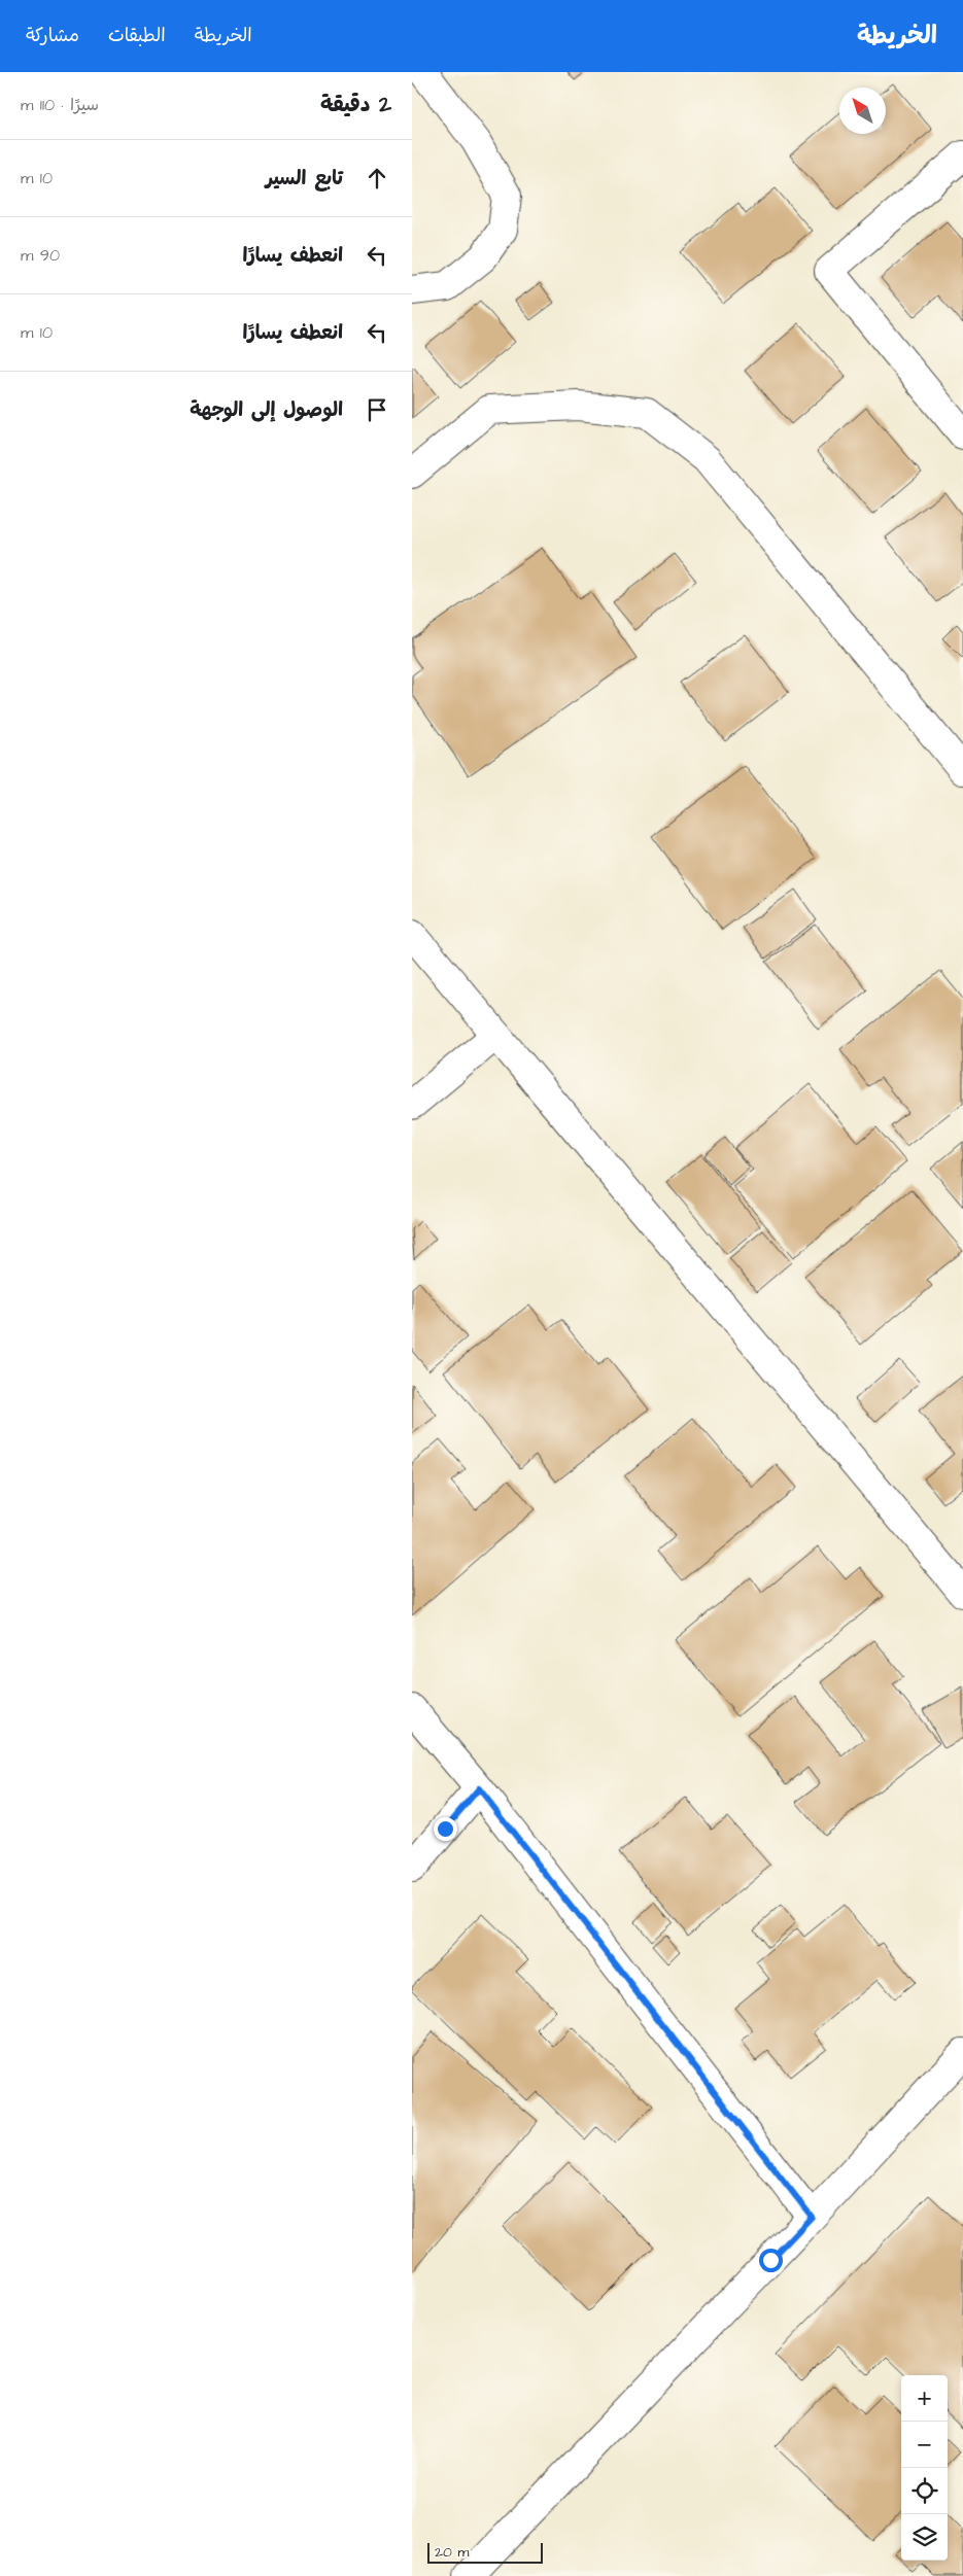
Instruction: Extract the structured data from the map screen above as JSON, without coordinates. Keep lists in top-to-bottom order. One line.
{"scale_bar":"20 m","north":"top left","page":{"header":"الخريطة","nav":["الخريطة","الطبقات","مشاركة"],"heading":["2 دقيقة","سيرًا · 110 m"],"list":[["تابع السير","10 m"],["انعطف يسارًا","90 m"],["انعطف يسارًا","10 m"],"الوصول إلى الوجهة"],"map_buttons":["+","−"],"scale":"20 m"}}
